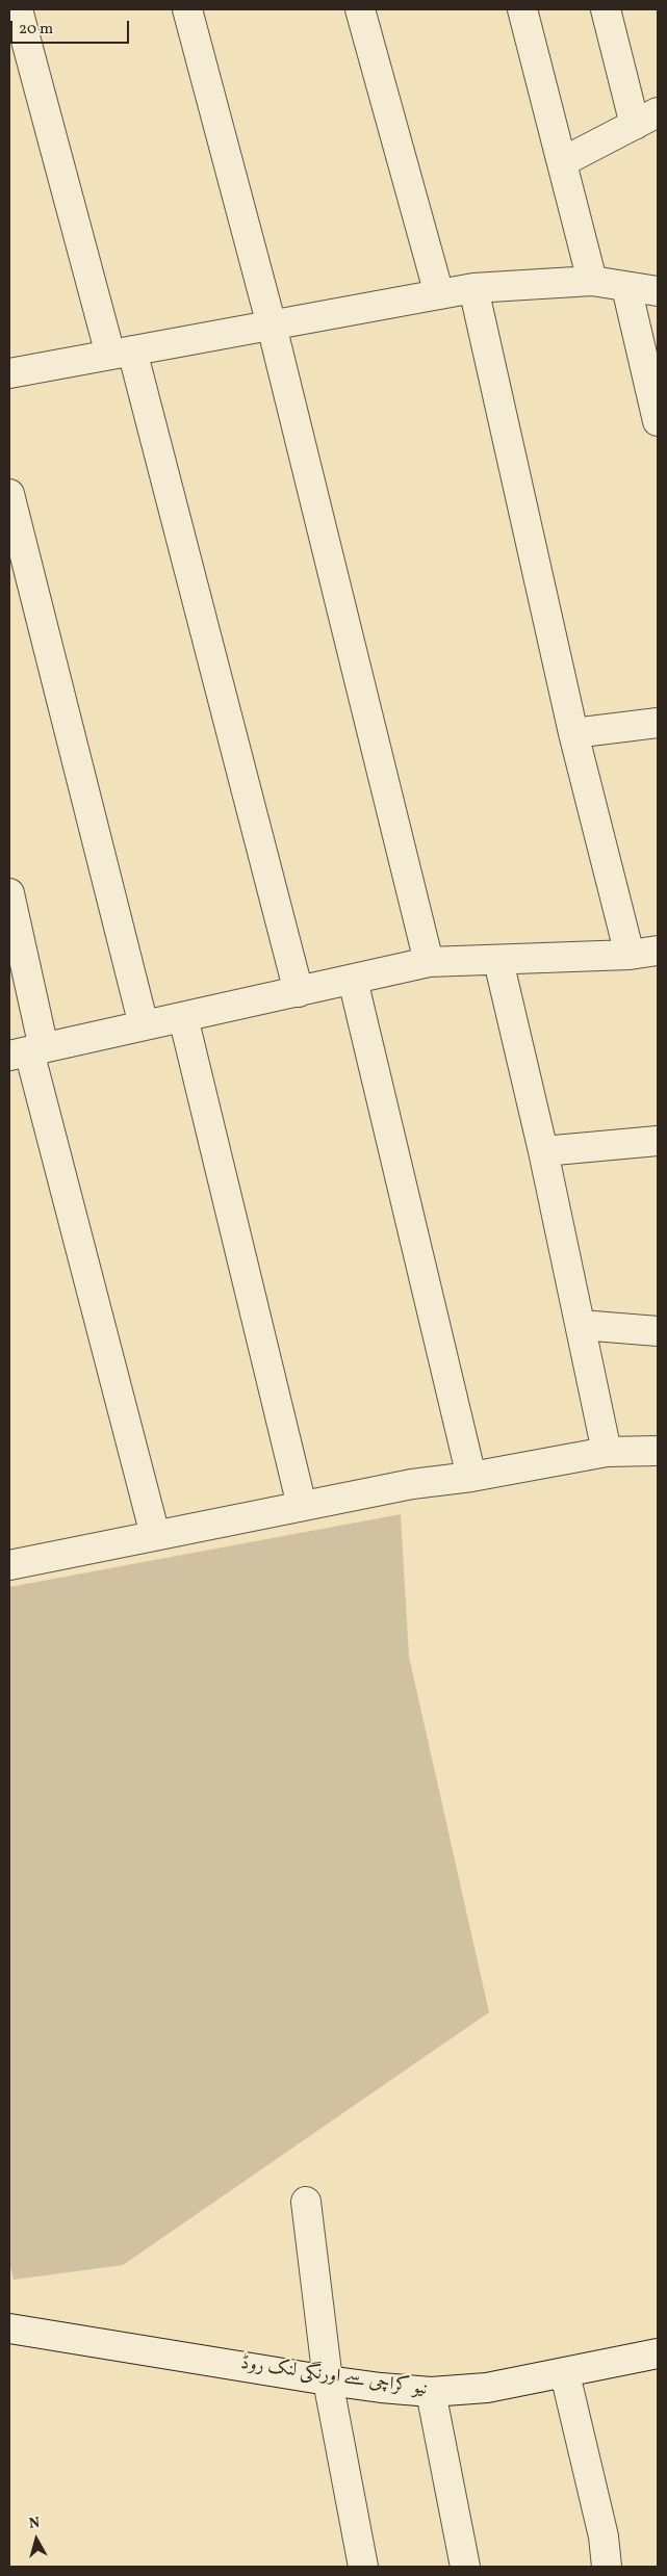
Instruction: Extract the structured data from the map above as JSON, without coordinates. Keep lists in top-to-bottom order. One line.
{"streets":{"street":["نیو کراچی سے اورنگی لنک روڈ"]},"scale_bar":"20 m","north":"top"}
